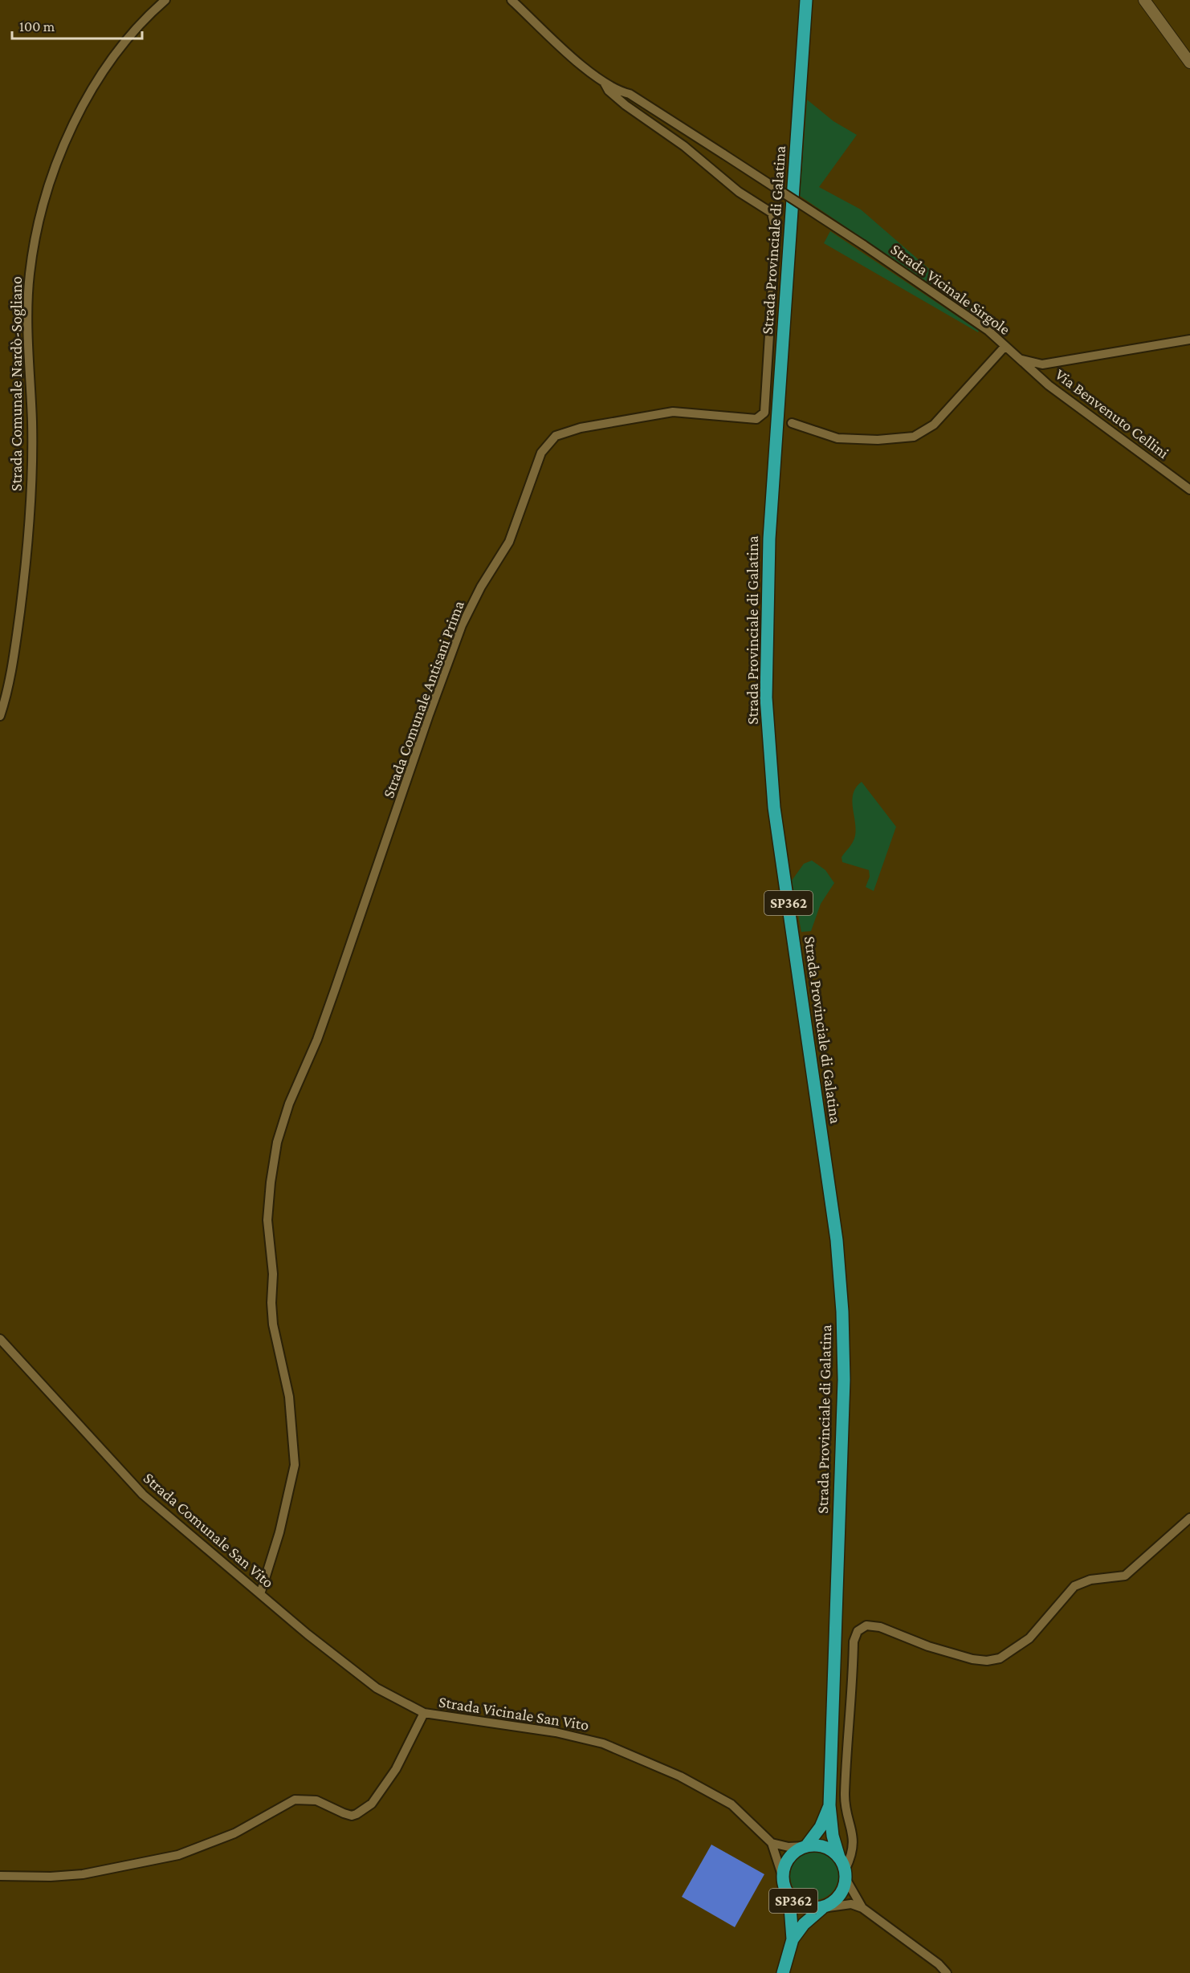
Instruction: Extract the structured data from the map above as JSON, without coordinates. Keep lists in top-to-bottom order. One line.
{"streets":{"main road":["Strada Provinciale di Galatina","SP362"],"street":["Strada Vicinale Sirgole","Strada Comunale Nardò-Sogliano","Via Benvenuto Cellini","Strada Comunale Antisani Prima","Strada Comunale San Vito","Strada Vicinale San Vito"]},"crossings":[["Strada Provinciale di Galatina","SP362"],["Strada Vicinale Sirgole","Via Benvenuto Cellini"],["Strada Vicinale Sirgole","Strada Comunale Antisani Prima"],["Strada Comunale Antisani Prima","Strada Comunale San Vito"],["Strada Comunale San Vito","Strada Vicinale San Vito"]],"scale_bar":"100 m"}
